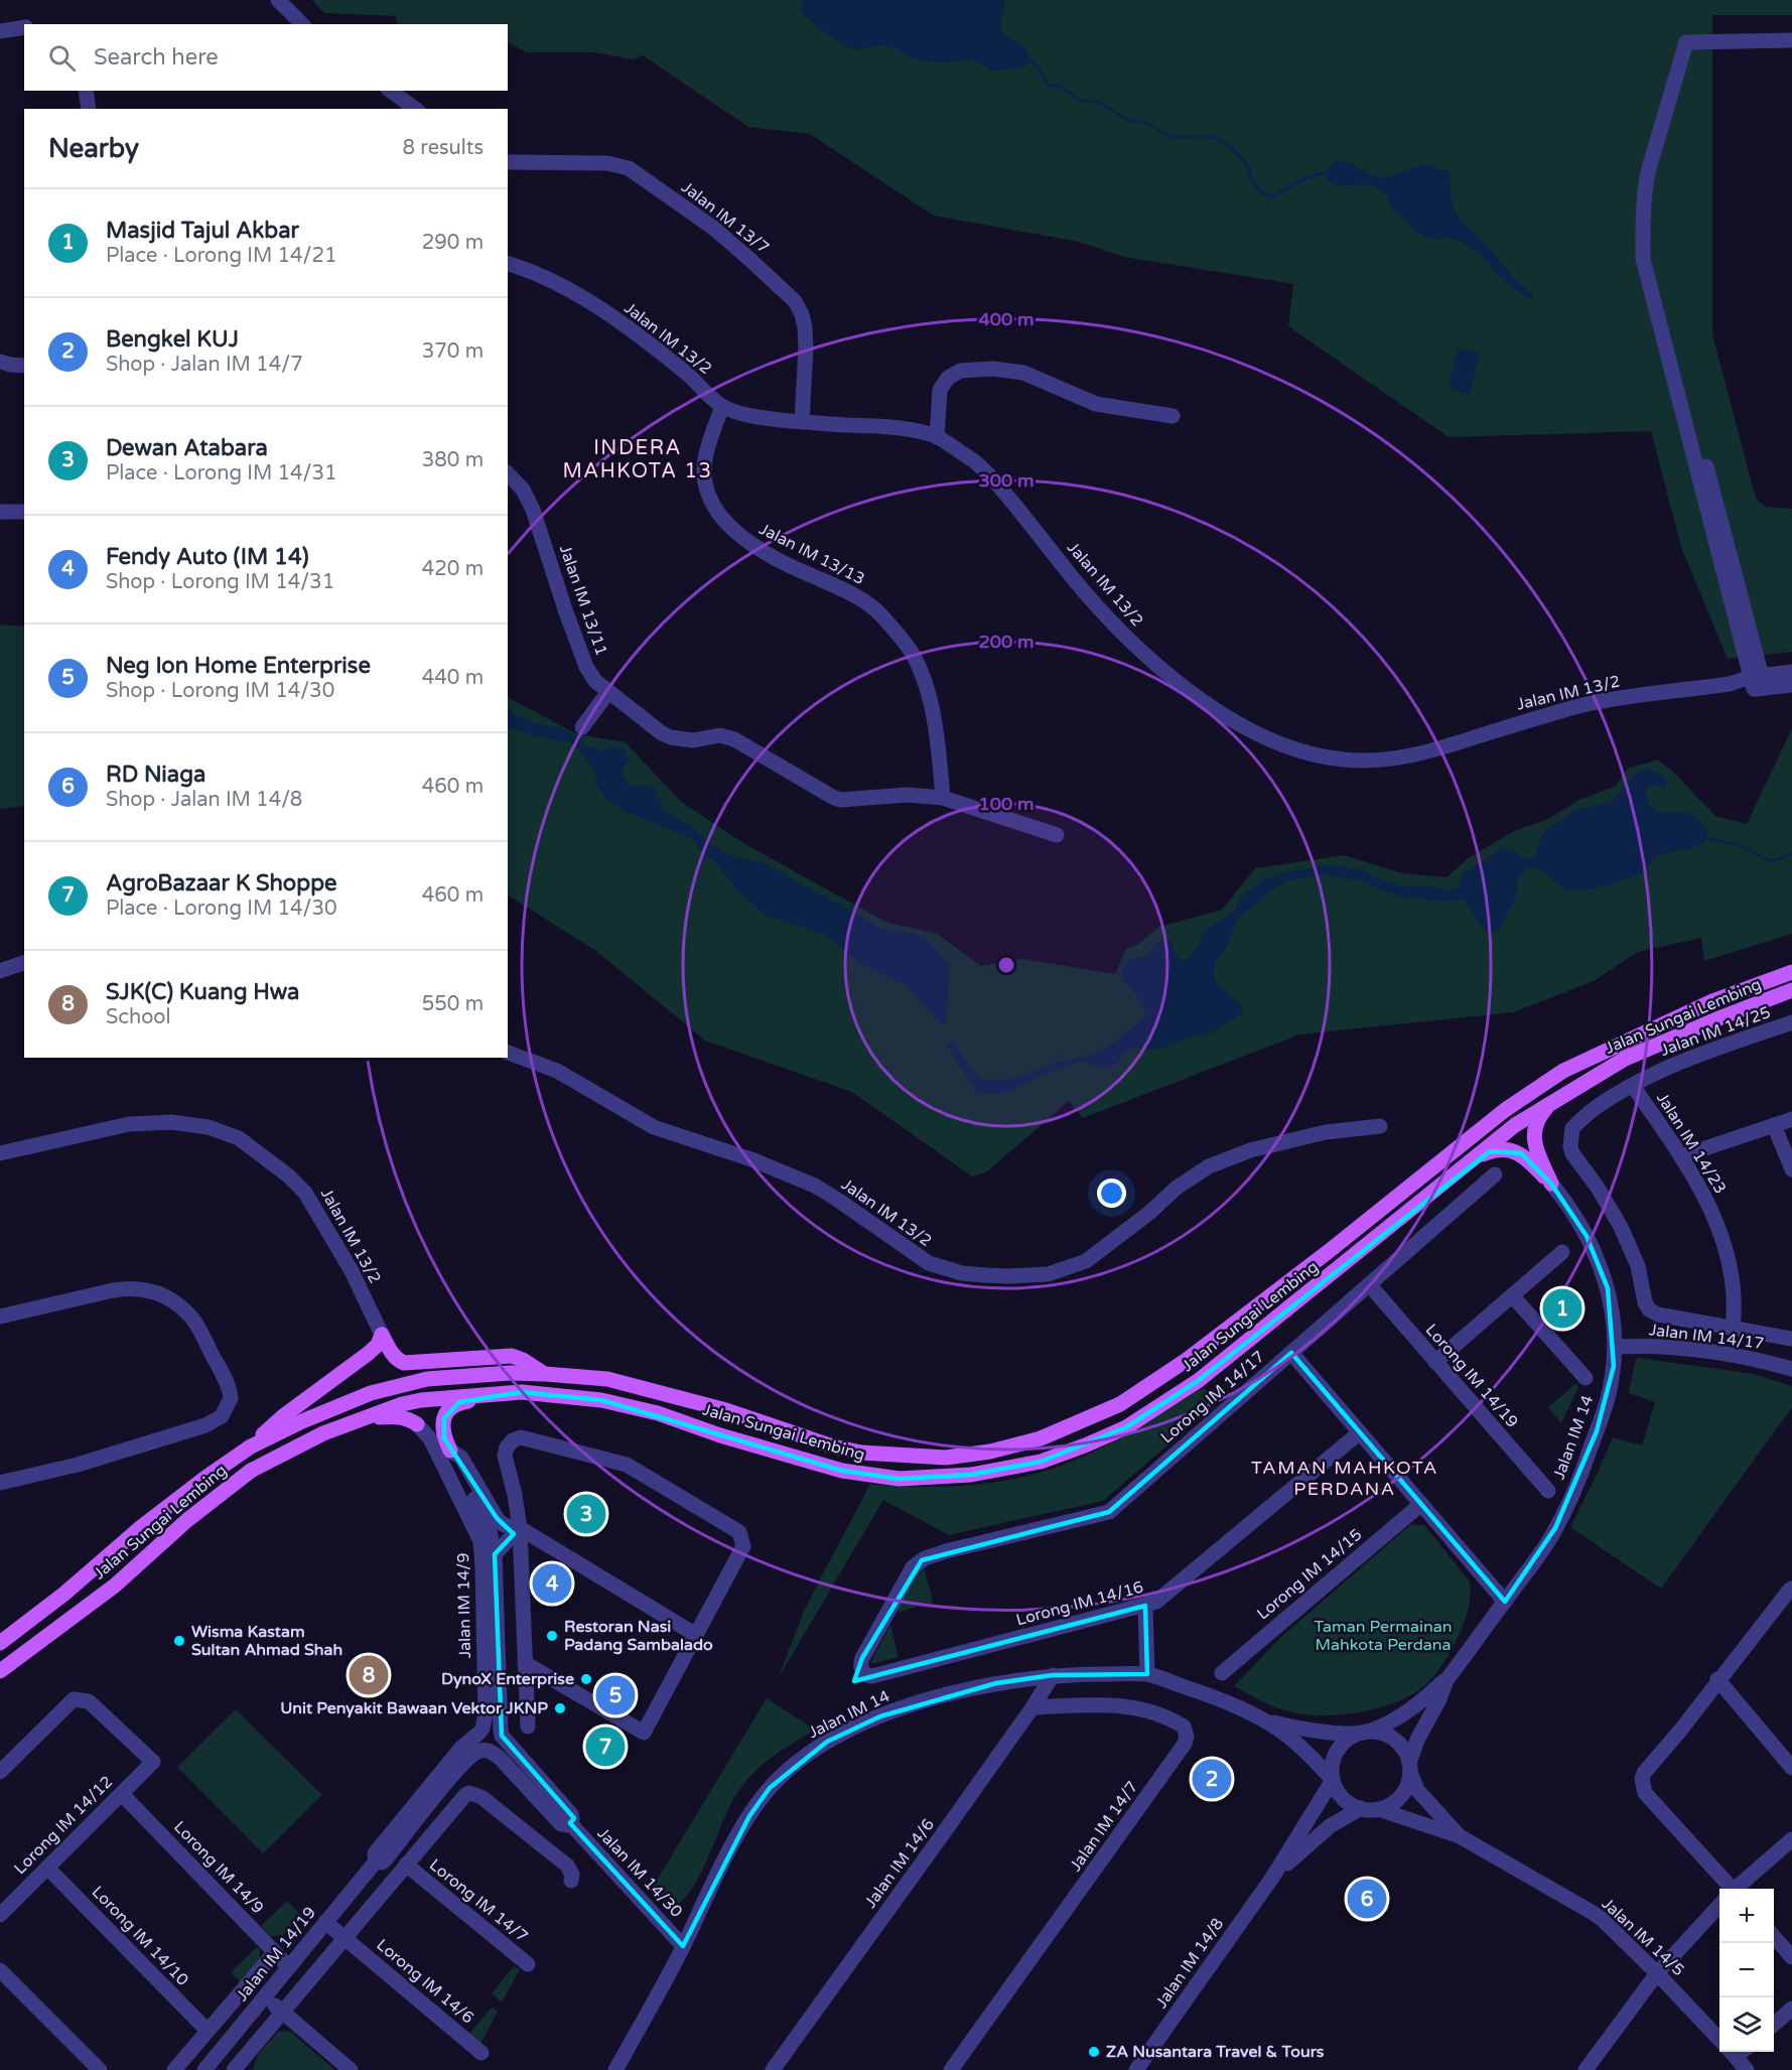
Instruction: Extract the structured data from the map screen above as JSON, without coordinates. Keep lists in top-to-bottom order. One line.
{"streets":{"main road":["Jalan Sungai Lembing"],"street":["Jalan IM 13/7","Jalan IM 13/2","Jalan IM 13/13","Jalan IM 13/11","Jalan IM 14/25","Jalan IM 14/23","Jalan IM 14/17","Lorong IM 14/19","Lorong IM 14/17","Jalan IM 14","Lorong IM 14/15","Lorong IM 14/16","Jalan IM 14/9","Lorong IM 14/12","Jalan IM 14/7","Jalan IM 14/6","Lorong IM 14/9","Jalan IM 14/30","Lorong IM 14/7","Lorong IM 14/10","Jalan IM 14/5","Jalan IM 14/19","Jalan IM 14/8","Lorong IM 14/6"]},"crossings":[["Jalan IM 13/7","Jalan IM 13/2"],["Jalan IM 13/2","Jalan IM 13/13"],["Jalan IM 13/13","Jalan IM 13/11"],["Jalan IM 14/25","Jalan IM 14/23"],["Jalan IM 14/17","Jalan IM 14"],["Lorong IM 14/19","Lorong IM 14/17"],["Lorong IM 14/17","Lorong IM 14/16"],["Jalan IM 14","Jalan IM 14/6"],["Jalan IM 14","Jalan IM 14/30"],["Jalan IM 14/9","Jalan IM 14/30"],["Lorong IM 14/12","Lorong IM 14/9"],["Lorong IM 14/12","Lorong IM 14/10"],["Jalan IM 14/7","Jalan IM 14/6"],["Lorong IM 14/9","Jalan IM 14/19"],["Jalan IM 14/19","Lorong IM 14/6"]],"districts":["INDERA MAHKOTA 13","TAMAN MAHKOTA PERDANA"],"parks":["Taman Permainan Mahkota Perdana"],"places":["Restoran Nasi Padang Sambalado","Wisma Kastam Sultan Ahmad Shah","DynoX Enterprise","Unit Penyakit Bawaan Vektor JKNP","ZA Nusantara Travel & Tours"],"page":{"search":"Search here","heading":["Nearby","8 results"],"list":[{"mark":"1","name":"Masjid Tajul Akbar","note":"Place · Lorong IM 14/21","value":"290 m"},{"mark":"2","name":"Bengkel KUJ","note":"Shop · Jalan IM 14/7","value":"370 m"},{"mark":"3","name":"Dewan Atabara","note":"Place · Lorong IM 14/31","value":"380 m"},{"mark":"4","name":"Fendy Auto (IM 14)","note":"Shop · Lorong IM 14/31","value":"420 m"},{"mark":"5","name":"Neg Ion Home Enterprise","note":"Shop · Lorong IM 14/30","value":"440 m"},{"mark":"6","name":"RD Niaga","note":"Shop · Jalan IM 14/8","value":"460 m"},{"mark":"7","name":"AgroBazaar K Shoppe","note":"Place · Lorong IM 14/30","value":"460 m"},{"mark":"8","name":"SJK(C) Kuang Hwa","note":"School","value":"550 m"}],"pins":["1","3","4","8","5","7","2","6"],"map_buttons":["+","−"]},"rings":["400 m","300 m","200 m","100 m"]}
